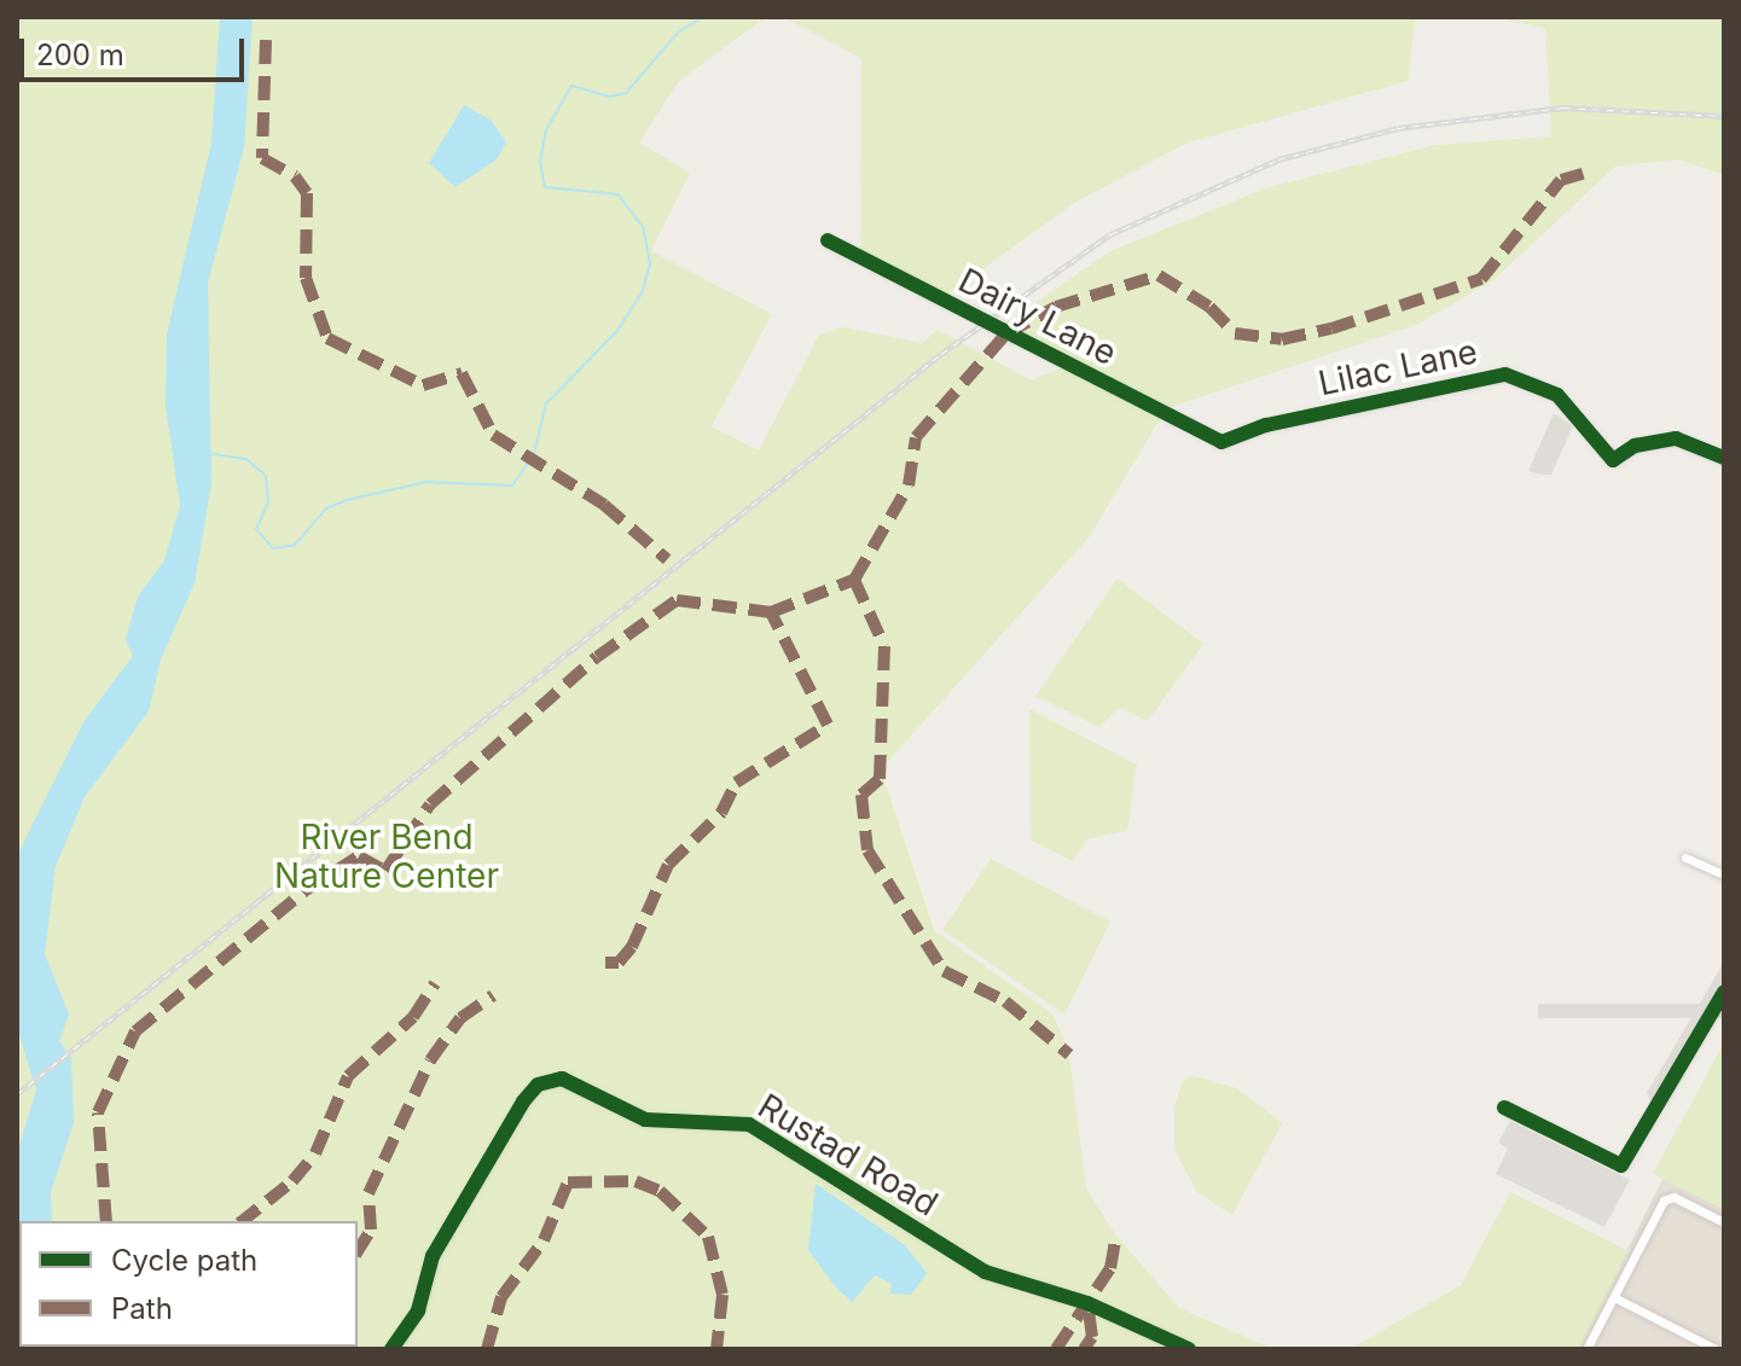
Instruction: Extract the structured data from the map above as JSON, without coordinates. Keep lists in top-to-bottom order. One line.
{"streets":{"street":["Dairy Lane","Lilac Lane","Rustad Road"]},"crossings":[["Dairy Lane","Lilac Lane"]],"parks":["River Bend Nature Center"],"legend":["Cycle path","Path"],"scale_bar":"200 m"}
